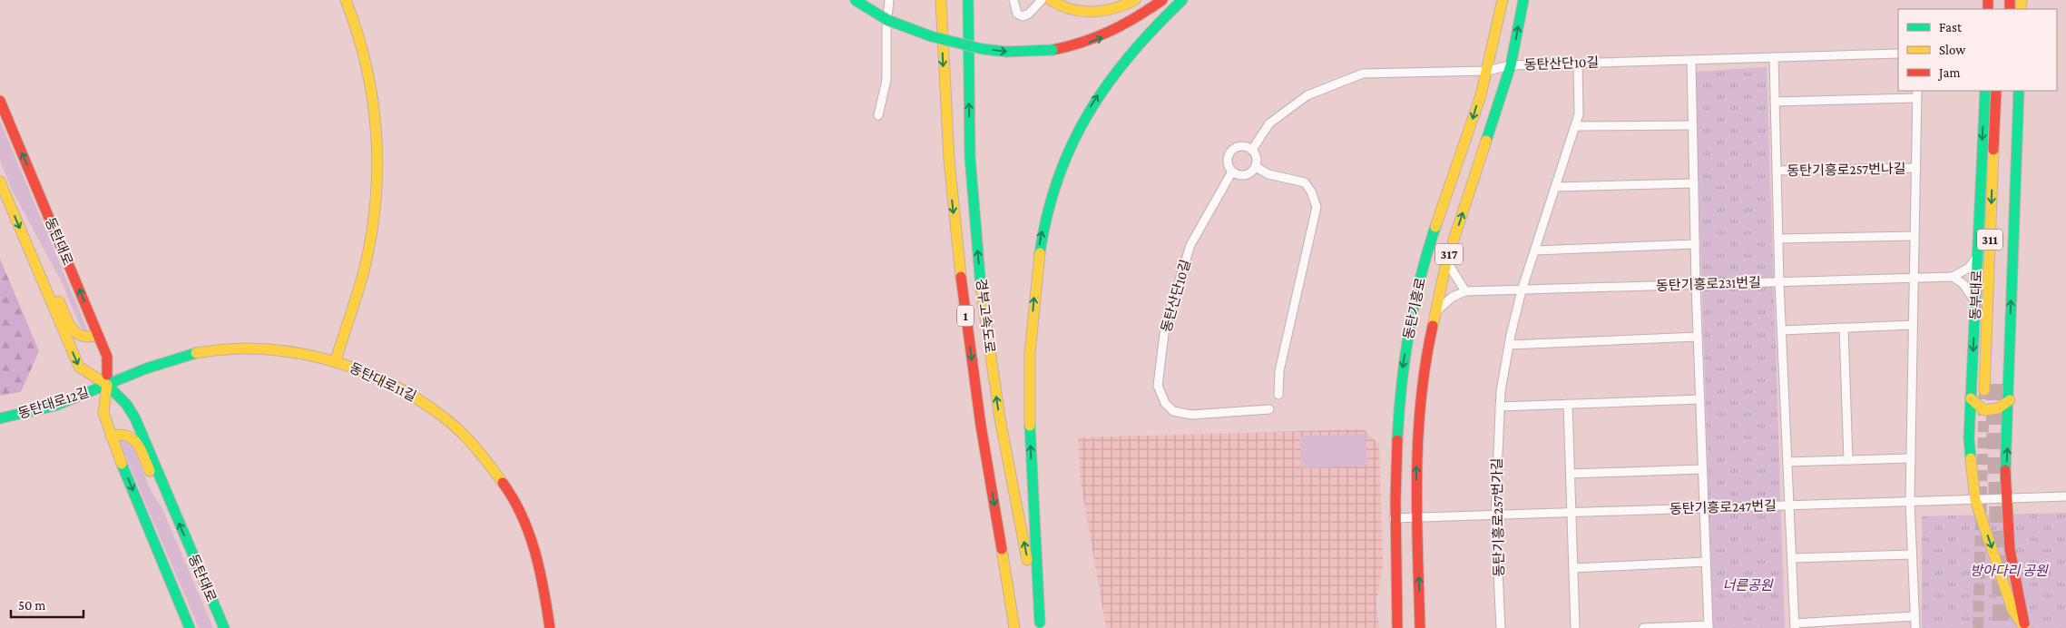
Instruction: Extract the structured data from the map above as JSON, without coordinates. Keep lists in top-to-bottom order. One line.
{"streets":{"main road":["311","동탄대로","317","동부대로","동탄기흥로","1","경부고속도로","동탄대로11길","동탄대로12길"],"street":["동탄산단10길","동탄기흥로257번나길","동탄기흥로231번길","동탄기흥로247번길","동탄기흥로257번가길"]},"crossings":[["동탄산단10길","동탄기흥로257번나길"],["동탄산단10길","동탄기흥로"],["동탄산단10길","동탄기흥로257번가길"],["동탄기흥로257번나길","동탄기흥로231번길"],["동탄기흥로257번나길","동탄기흥로247번길"],["동탄대로","동탄대로11길"],["동탄대로","동탄대로12길"],["동탄기흥로231번길","동탄기흥로257번가길"],["동부대로","동탄기흥로247번길"],["동탄기흥로","동탄기흥로247번길"],["동탄대로11길","동탄대로12길"],["동탄기흥로247번길","동탄기흥로257번가길"]],"parks":["방아다리 공원","너른공원"],"legend":["Fast","Slow","Jam"],"scale_bar":"50 m"}
